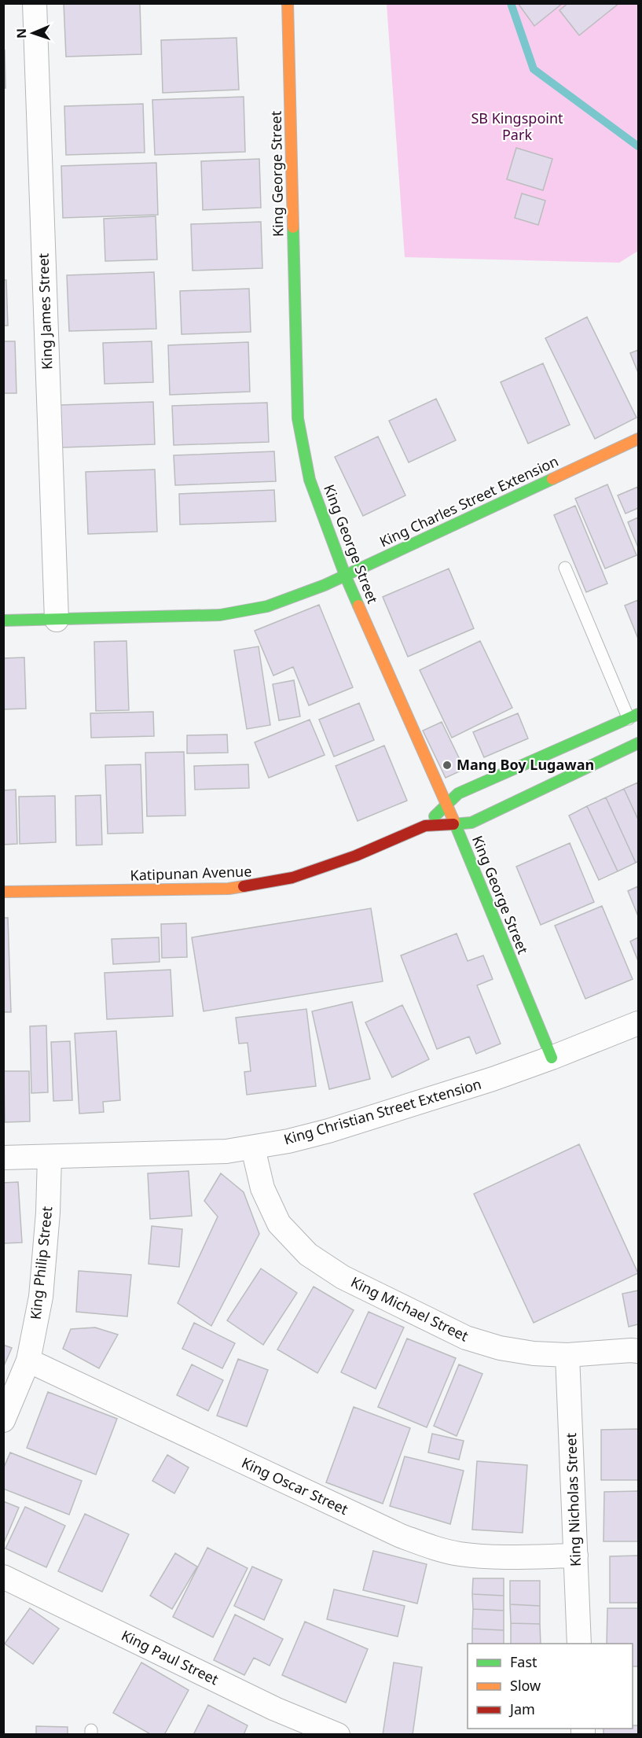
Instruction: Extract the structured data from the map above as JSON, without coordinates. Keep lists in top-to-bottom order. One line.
{"streets":{"street":["King George Street","King James Street","King Charles Street Extension","Katipunan Avenue","King Christian Street Extension","King Philip Street","King Michael Street","King Oscar Street","King Nicholas Street","King Paul Street"]},"crossings":[["King George Street","King Charles Street Extension"],["King George Street","Katipunan Avenue"],["King George Street","King Christian Street Extension"],["King James Street","King Charles Street Extension"],["King Christian Street Extension","King Philip Street"],["King Christian Street Extension","King Michael Street"],["King Philip Street","King Oscar Street"],["King Michael Street","King Nicholas Street"],["King Oscar Street","King Nicholas Street"]],"parks":["SB Kingspoint Park"],"places":["Mang Boy Lugawan"],"legend":["Fast","Slow","Jam"],"north":"left"}
